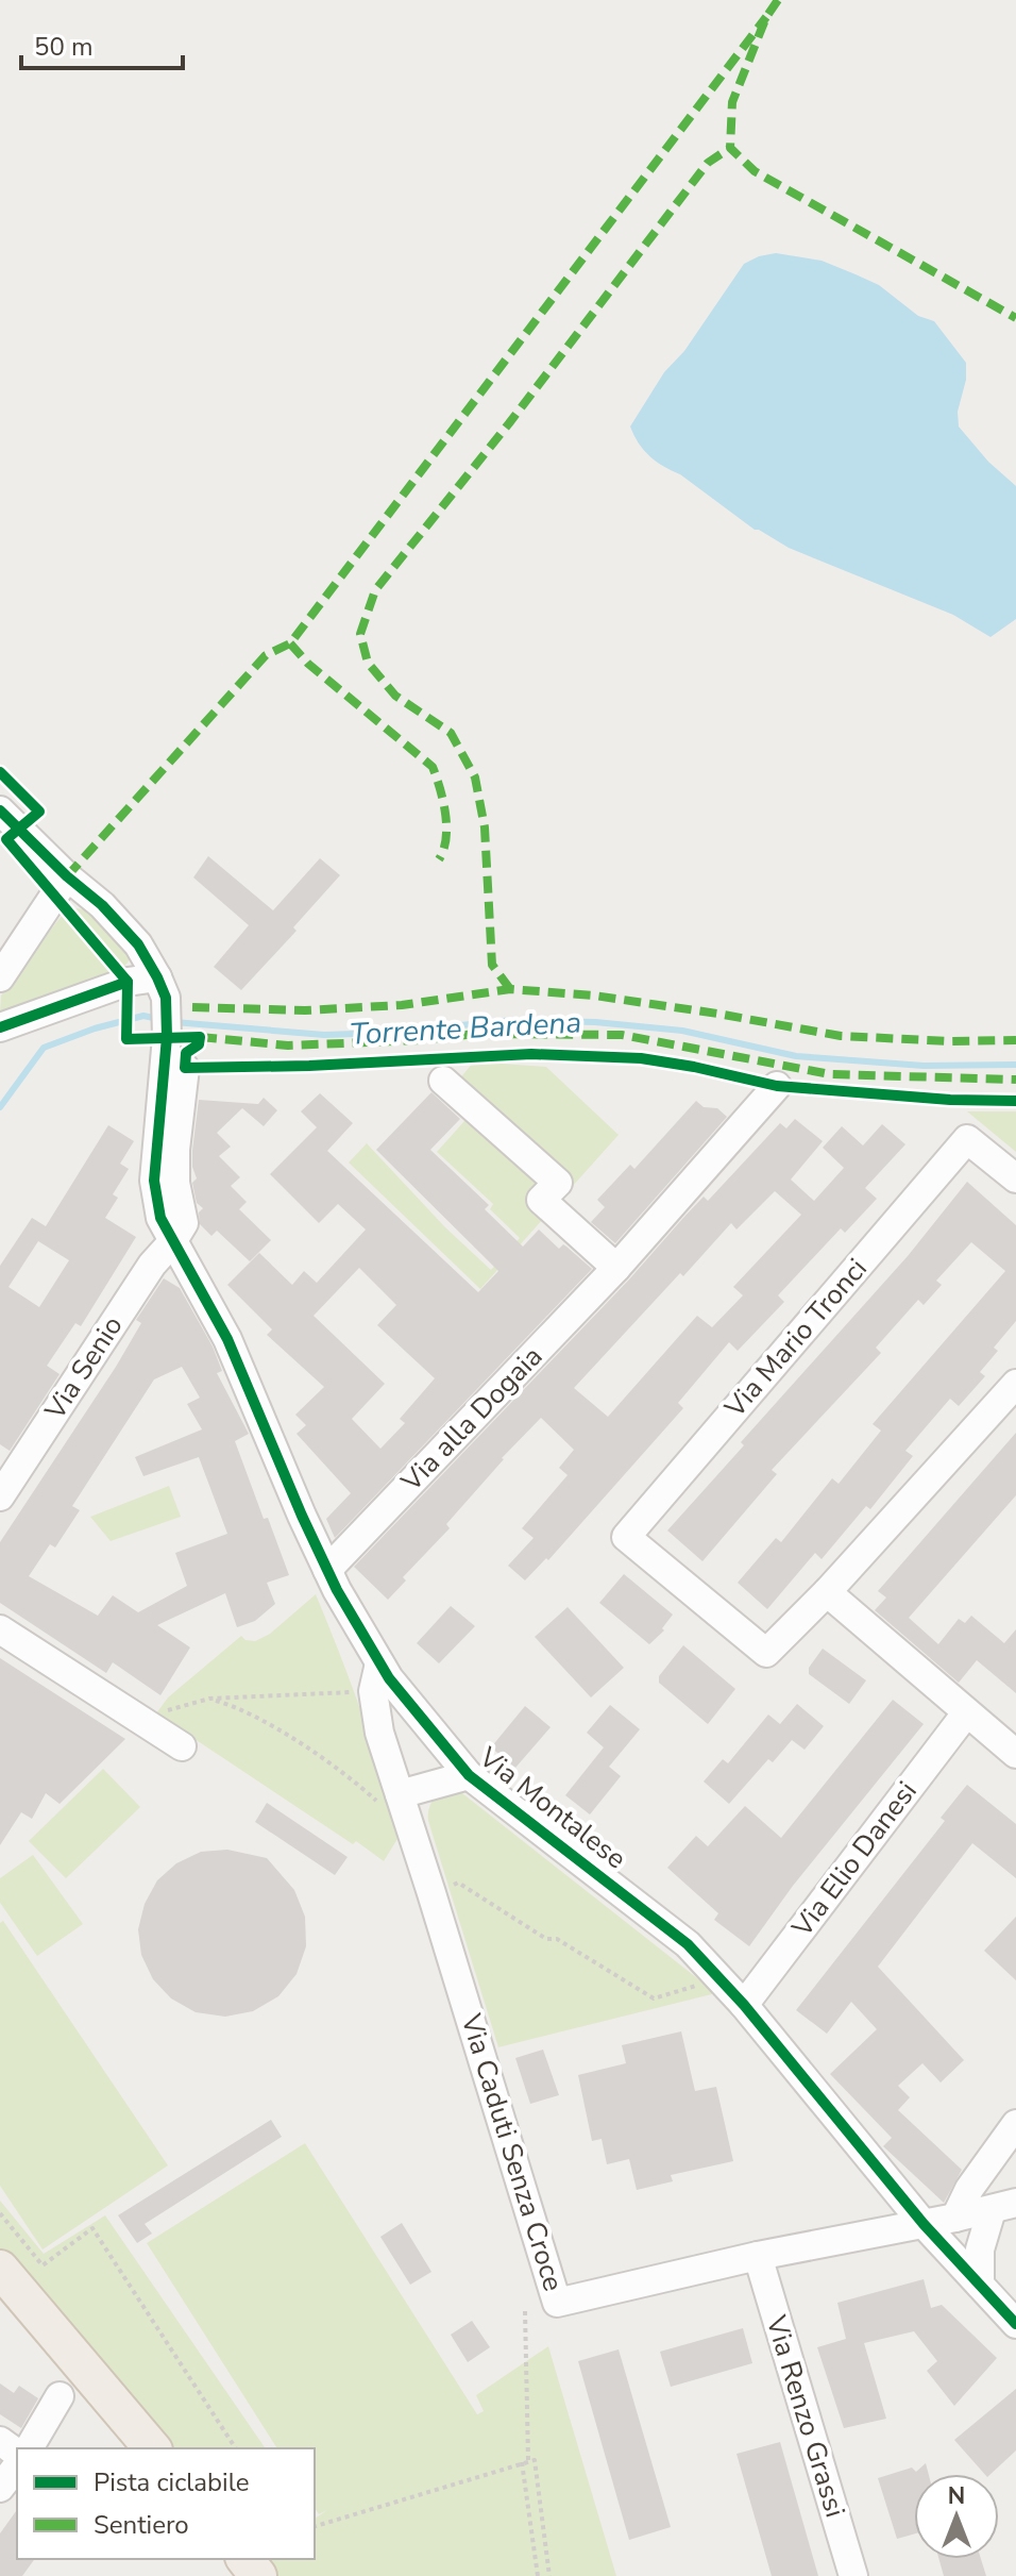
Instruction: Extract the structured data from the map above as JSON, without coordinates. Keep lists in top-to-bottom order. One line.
{"streets":{"street":["Via Mario Tronci","Via Senio","Via alla Dogaia","Via Montalese","Via Elio Danesi","Via Caduti Senza Croce","Via Renzo Grassi"]},"crossings":[["Via Senio","Via Montalese"],["Via alla Dogaia","Via Montalese"],["Via Montalese","Via Elio Danesi"],["Via Montalese","Via Caduti Senza Croce"],["Via Caduti Senza Croce","Via Renzo Grassi"]],"water":["Torrente Bardena"],"legend":["Pista ciclabile","Sentiero"],"scale_bar":"50 m","north":"top"}
